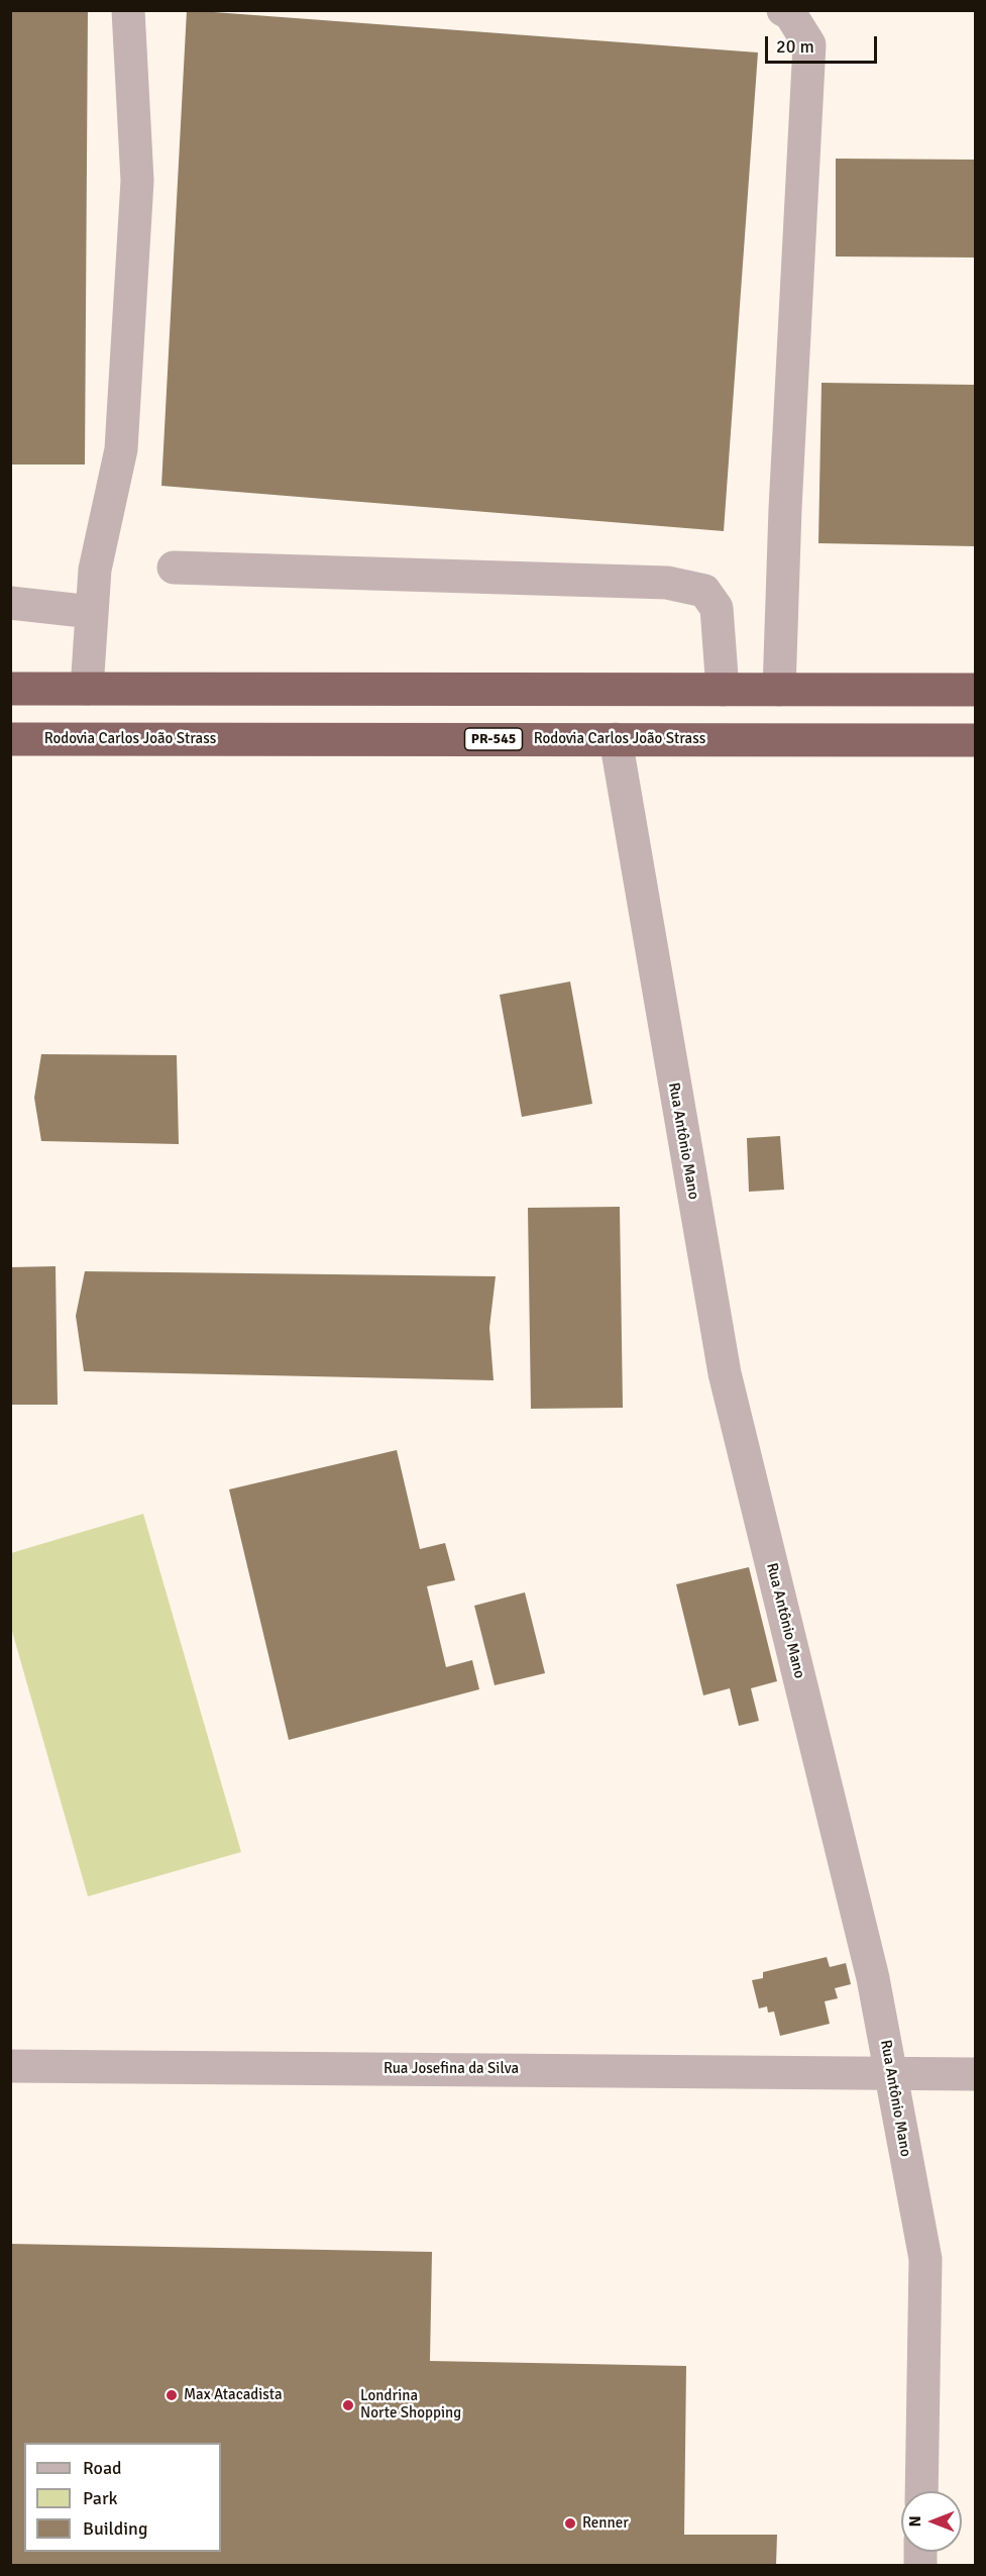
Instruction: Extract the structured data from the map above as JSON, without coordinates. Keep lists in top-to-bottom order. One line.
{"streets":{"highway":["Rodovia Carlos João Strass","PR-545"],"street":["Rua Antônio Mano","Rua Josefina da Silva"]},"crossings":[["Rodovia Carlos João Strass","Rua Antônio Mano"],["Rua Antônio Mano","Rua Josefina da Silva"]],"places":["Max Atacadista","Londrina Norte Shopping","Renner"],"legend":["Road","Park","Building"],"scale_bar":"20 m","north":"left"}
